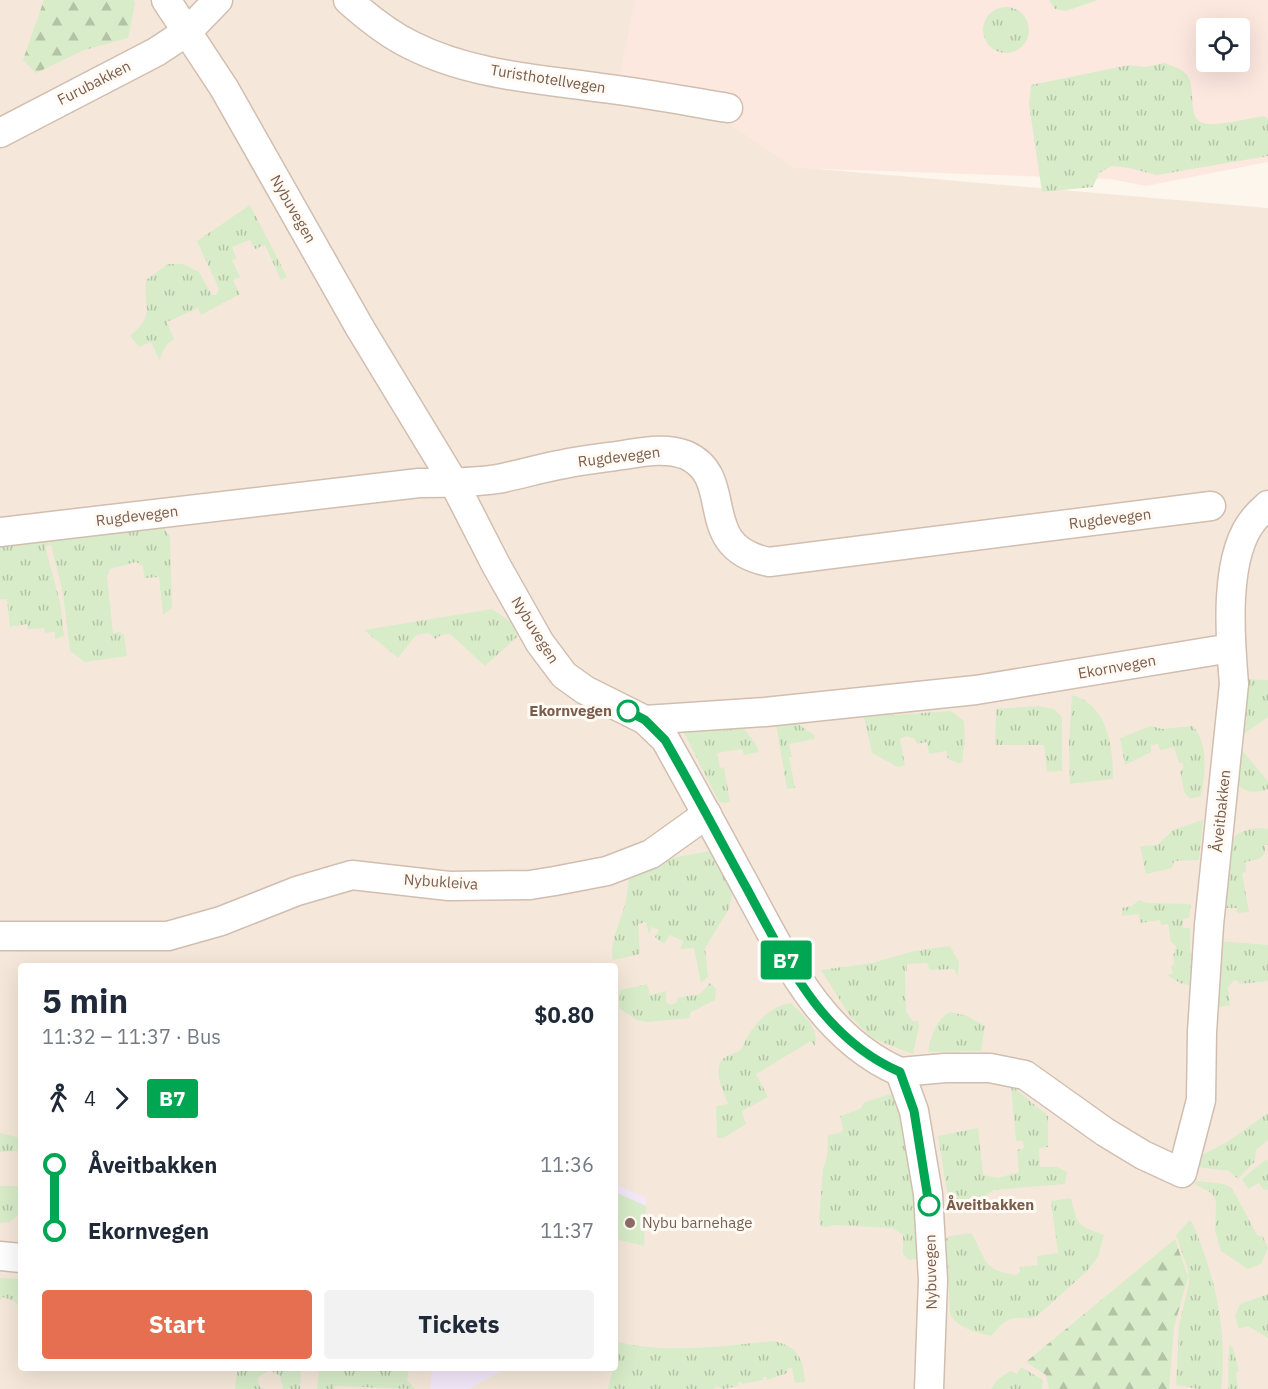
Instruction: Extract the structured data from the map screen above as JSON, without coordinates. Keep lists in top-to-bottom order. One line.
{"streets":{"street":["Turisthotellvegen","Furubakken","Nybuvegen","Rugdevegen","Ekornvegen","Åveitbakken","Nybukleiva"]},"crossings":[["Furubakken","Nybuvegen"],["Nybuvegen","Rugdevegen"],["Nybuvegen","Ekornvegen"],["Nybuvegen","Åveitbakken"],["Nybuvegen","Nybukleiva"],["Ekornvegen","Åveitbakken"]],"places":["Ekornvegen","Åveitbakken","Nybu barnehage"],"lines":["bus line B7"],"page":{"on_map":"B7","heading":["5 min","11:32 – 11:37 · Bus","$0.80"],"legs":["4","B7"],"list":[{"name":"Åveitbakken","value":"11:36"},{"name":"Ekornvegen","value":"11:37"}],"buttons":["Start","Tickets"]}}
